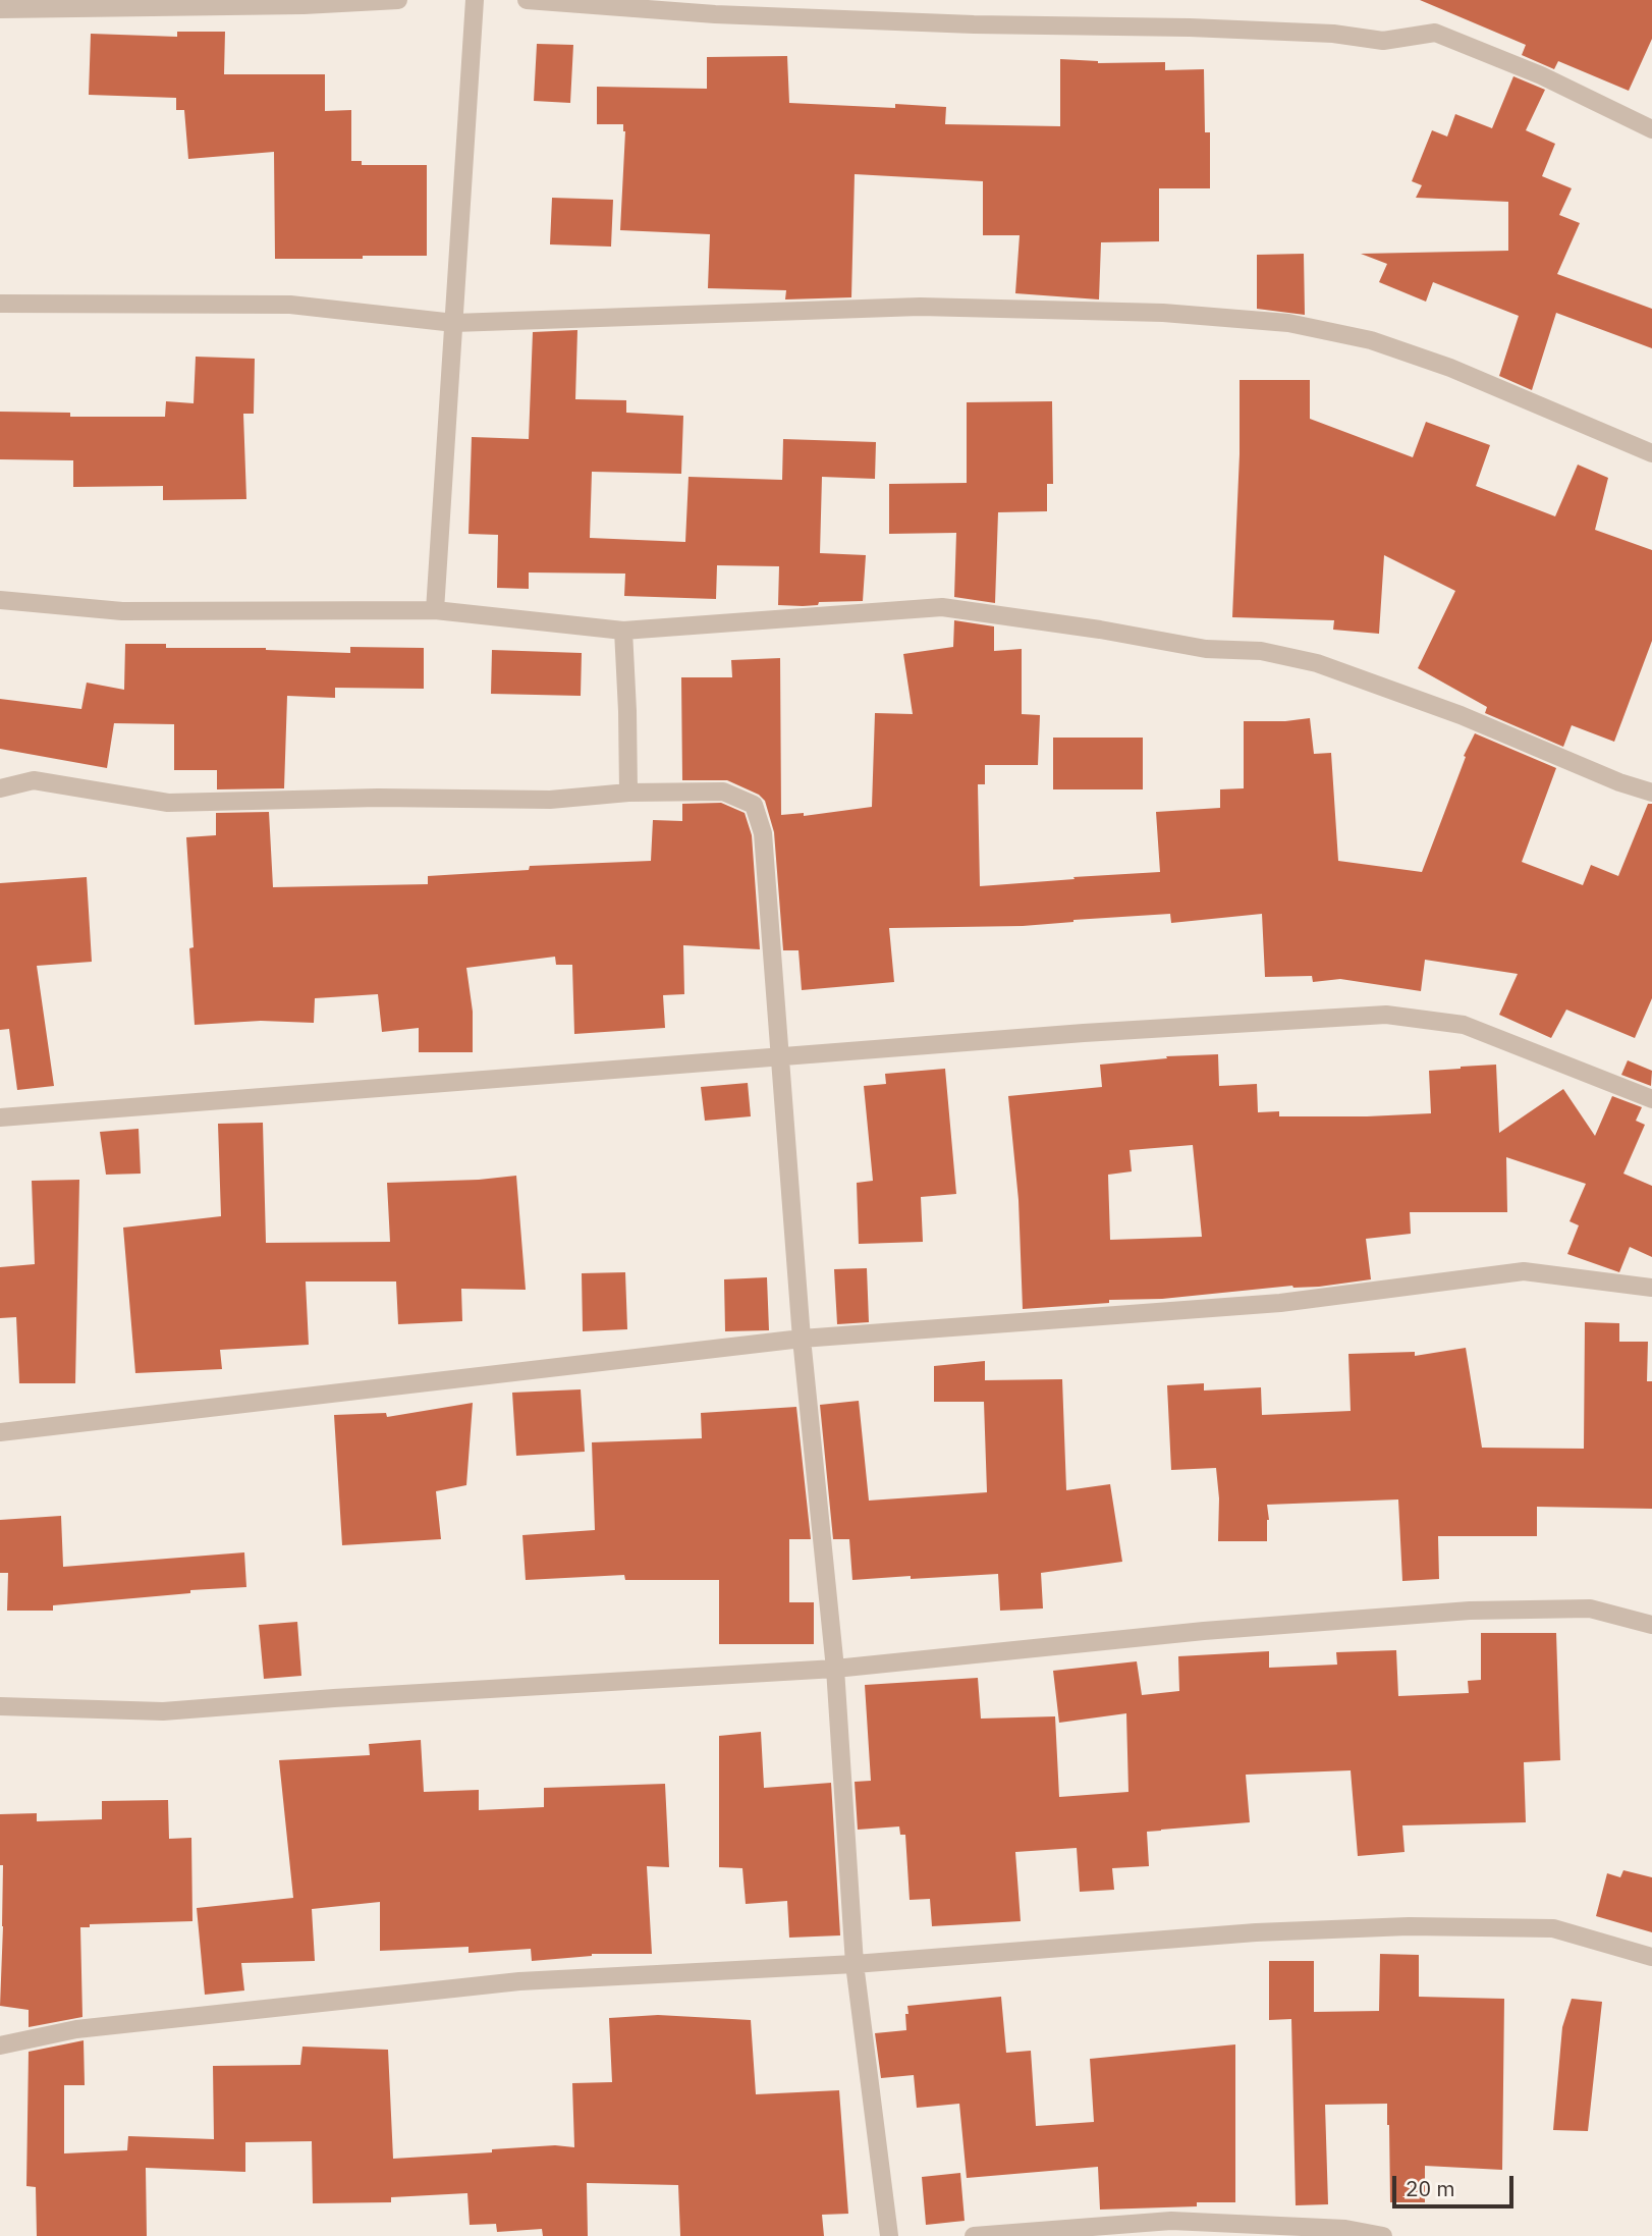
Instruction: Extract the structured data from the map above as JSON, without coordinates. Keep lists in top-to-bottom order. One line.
{"scale_bar":"20 m"}
